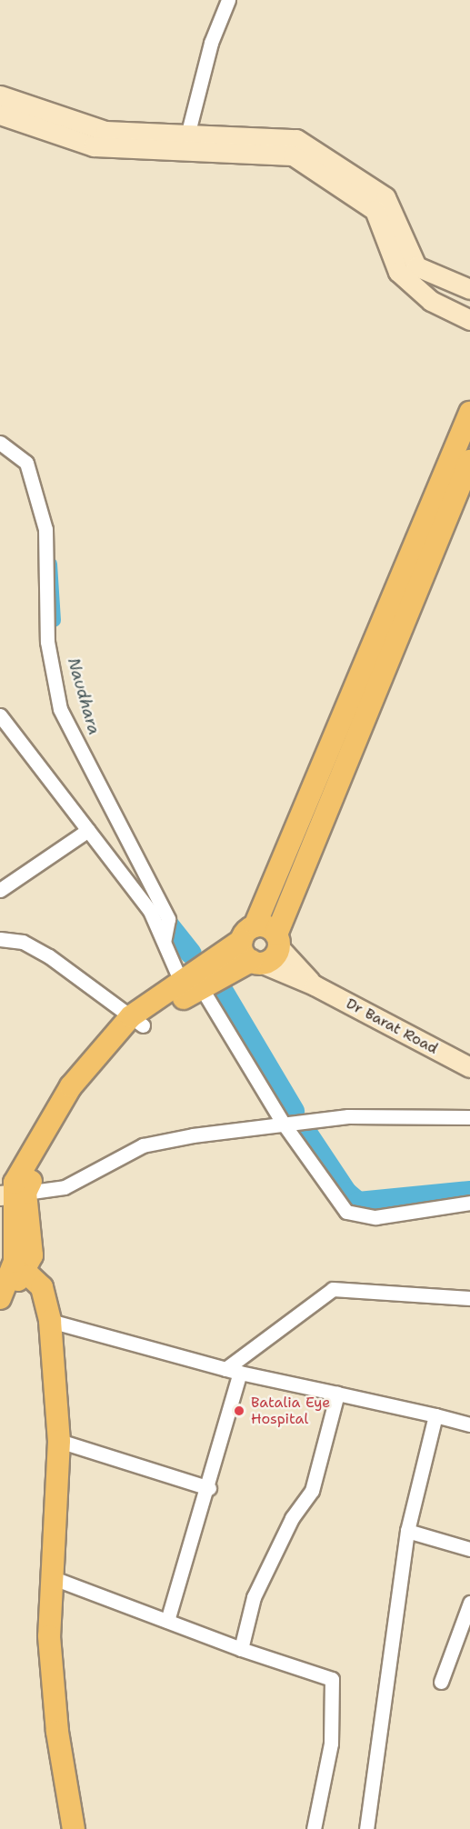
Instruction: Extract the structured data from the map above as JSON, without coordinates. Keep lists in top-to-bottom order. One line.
{"streets":{"street":["Dr Barat Road"]},"water":["Naudhara"],"places":["Batalia Eye Hospital"]}
